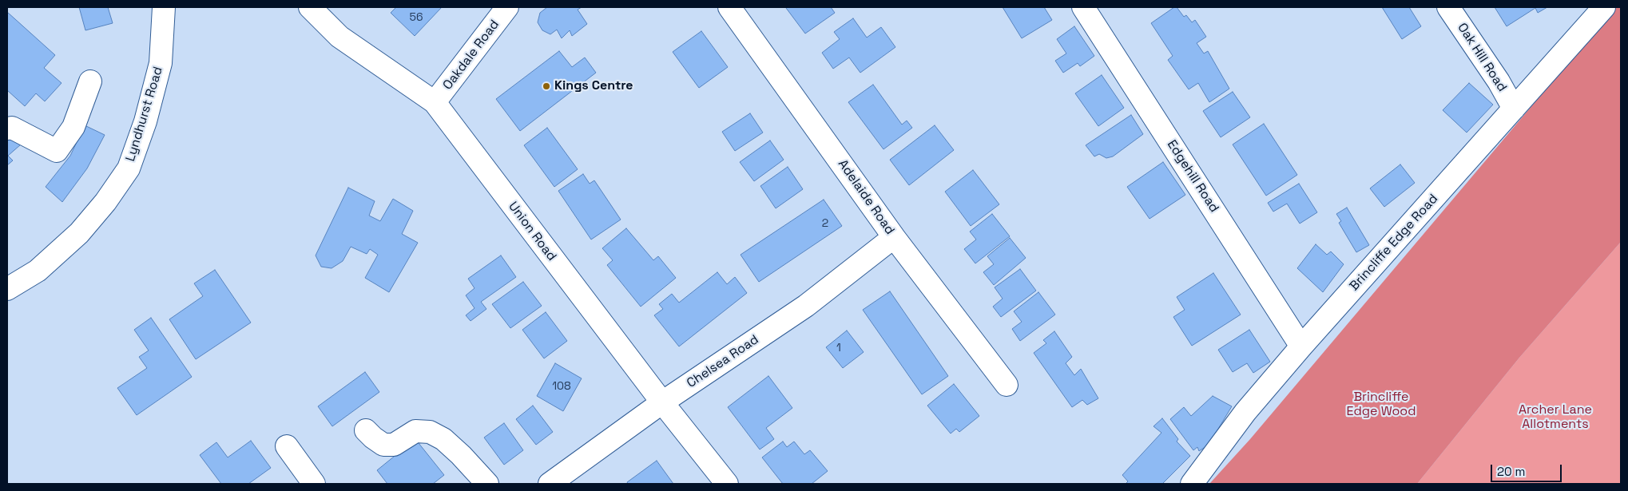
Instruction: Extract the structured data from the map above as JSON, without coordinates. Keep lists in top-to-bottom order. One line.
{"streets":{"street":["Oakdale Road","Oak Hill Road","Lyndhurst Road","Edgehill Road","Adelaide Road","Union Road","Brincliffe Edge Road","Chelsea Road"]},"crossings":[["Oakdale Road","Union Road"],["Oak Hill Road","Brincliffe Edge Road"],["Edgehill Road","Brincliffe Edge Road"],["Adelaide Road","Chelsea Road"],["Union Road","Chelsea Road"]],"parks":["Brincliffe Edge Wood","Archer Lane Allotments"],"places":["Kings Centre"],"house_numbers":["56","2","1","108"],"scale_bar":"20 m"}
